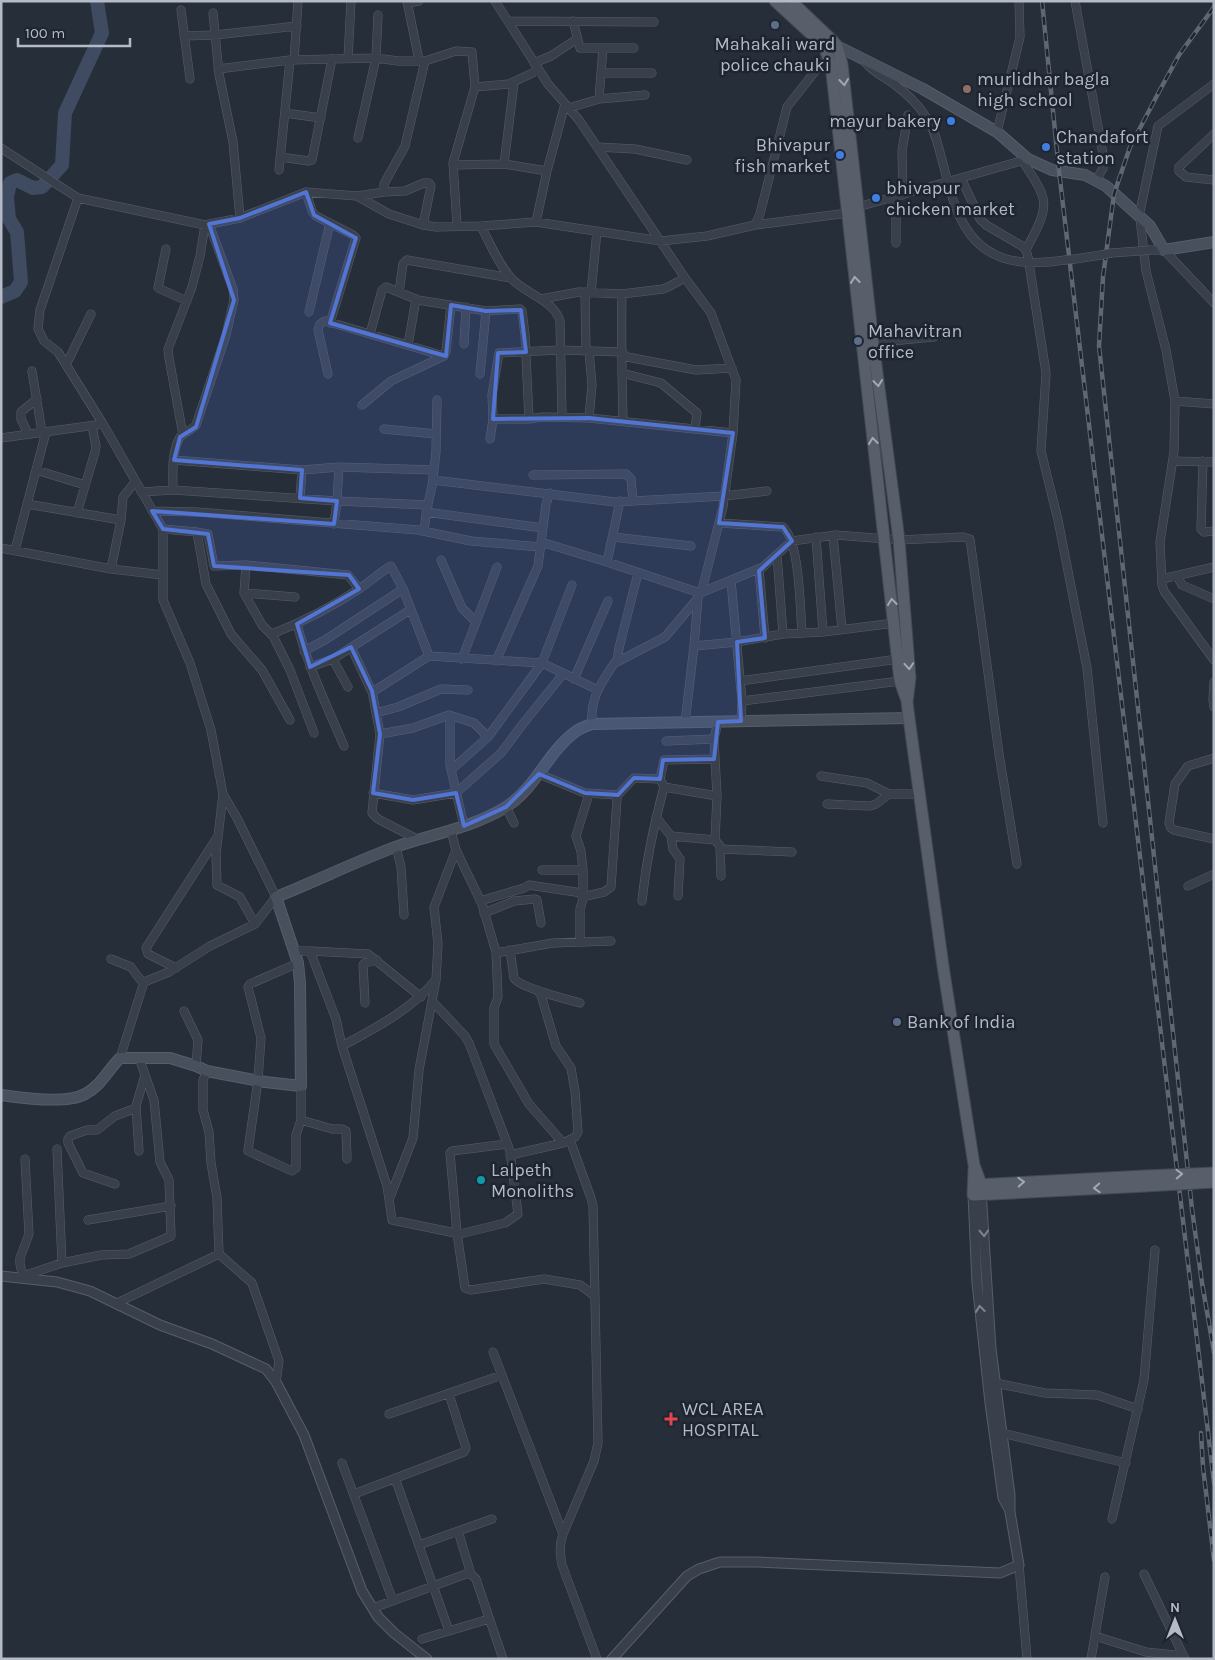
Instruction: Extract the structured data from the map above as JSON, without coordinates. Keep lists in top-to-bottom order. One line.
{"places":{"other":["Mahakali ward police chauki","murlidhar bagla high school","mayur bakery","Chandafort station","Bhivapur fish market","bhivapur chicken market","Mahavitran office","Bank of India","Lalpeth Monoliths"],"health":["WCL AREA HOSPITAL"]},"scale_bar":"100 m","north":"top"}
